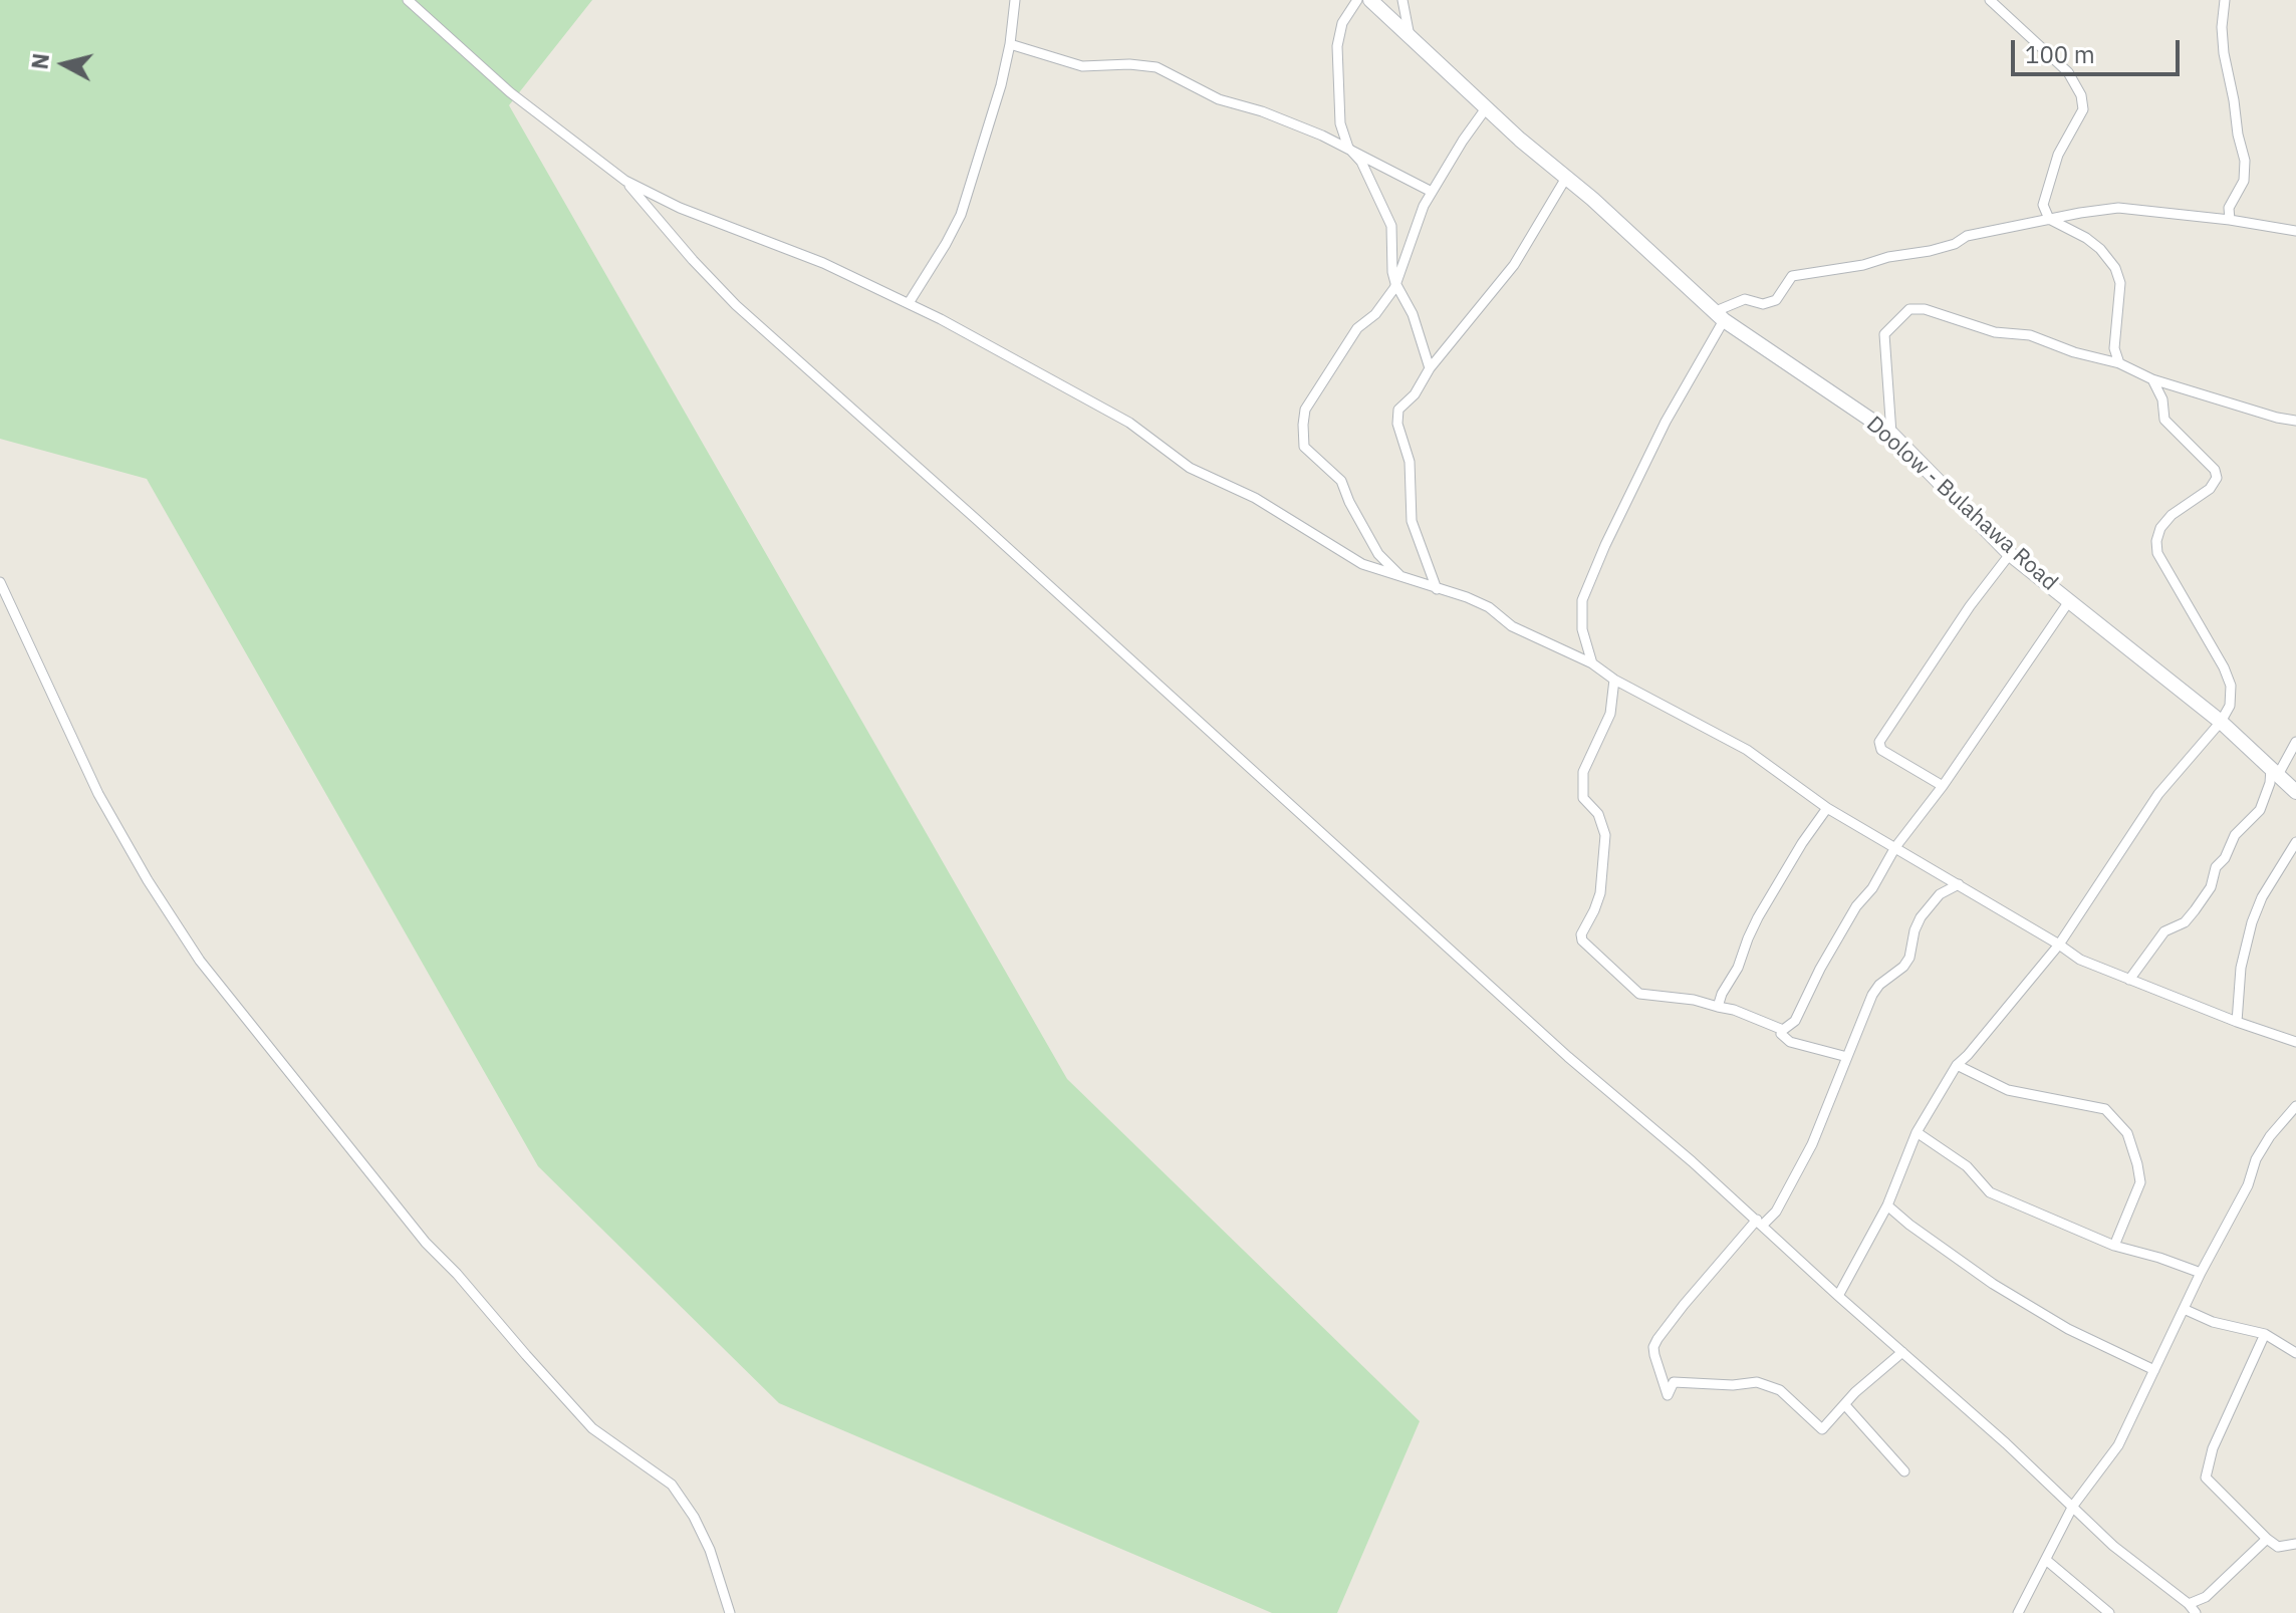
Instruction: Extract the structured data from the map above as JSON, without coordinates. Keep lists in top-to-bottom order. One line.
{"streets":{"main road":["Doolow - Bulahawa Road"]},"scale_bar":"100 m","north":"left"}
